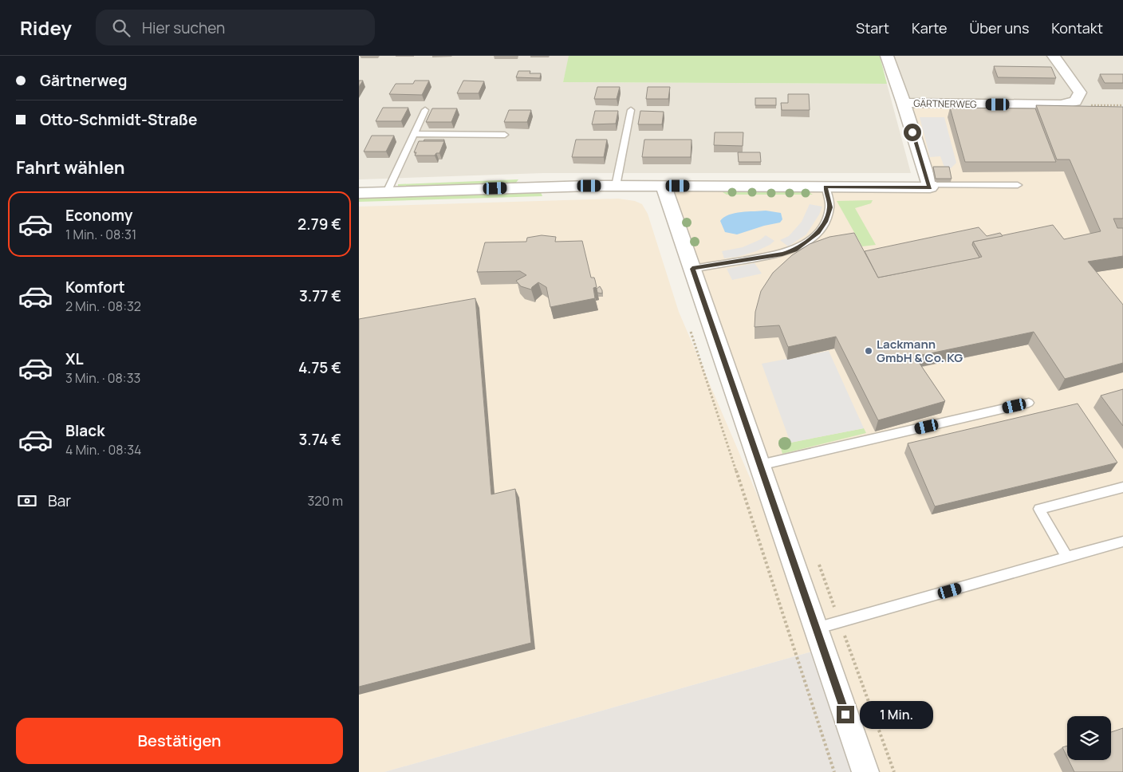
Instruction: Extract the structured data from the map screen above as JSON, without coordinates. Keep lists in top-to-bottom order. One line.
{"streets":{"street":["GÄRTNERWEG"]},"places":["Lackmann GmbH & Co. KG"],"page":{"header":"Ridey","search":"Hier suchen","nav":["Start","Karte","Über uns","Kontakt"],"banner":["Gärtnerweg","Otto-Schmidt-Straße"],"heading":"Fahrt wählen","list":[{"name":"Economy","note":"1 Min. · 08:31","value":"2.79 €"},{"name":"Komfort","note":"2 Min. · 08:32","value":"3.77 €"},{"name":"XL","note":"3 Min. · 08:33","value":"4.75 €"},{"name":"Black","note":"4 Min. · 08:34","value":"3.74 €"}],"pay":["Bar","320 m"],"bubble":"1 Min.","buttons":"Bestätigen"}}
